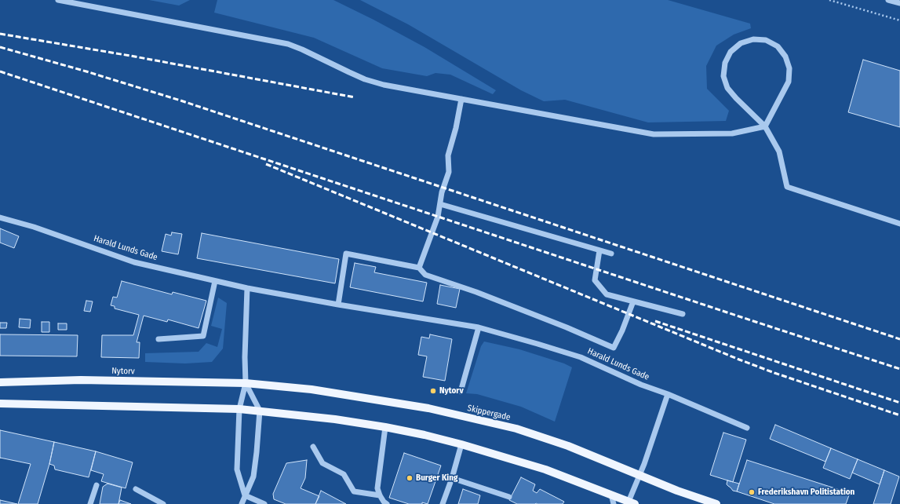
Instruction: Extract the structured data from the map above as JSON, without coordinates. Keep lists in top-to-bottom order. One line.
{"streets":{"main road":["Nytorv","Skippergade"],"street":["Harald Lunds Gade"]},"crossings":[["Nytorv","Skippergade"]],"places":["Nytorv","Burger King","Frederikshavn Politistation"]}
